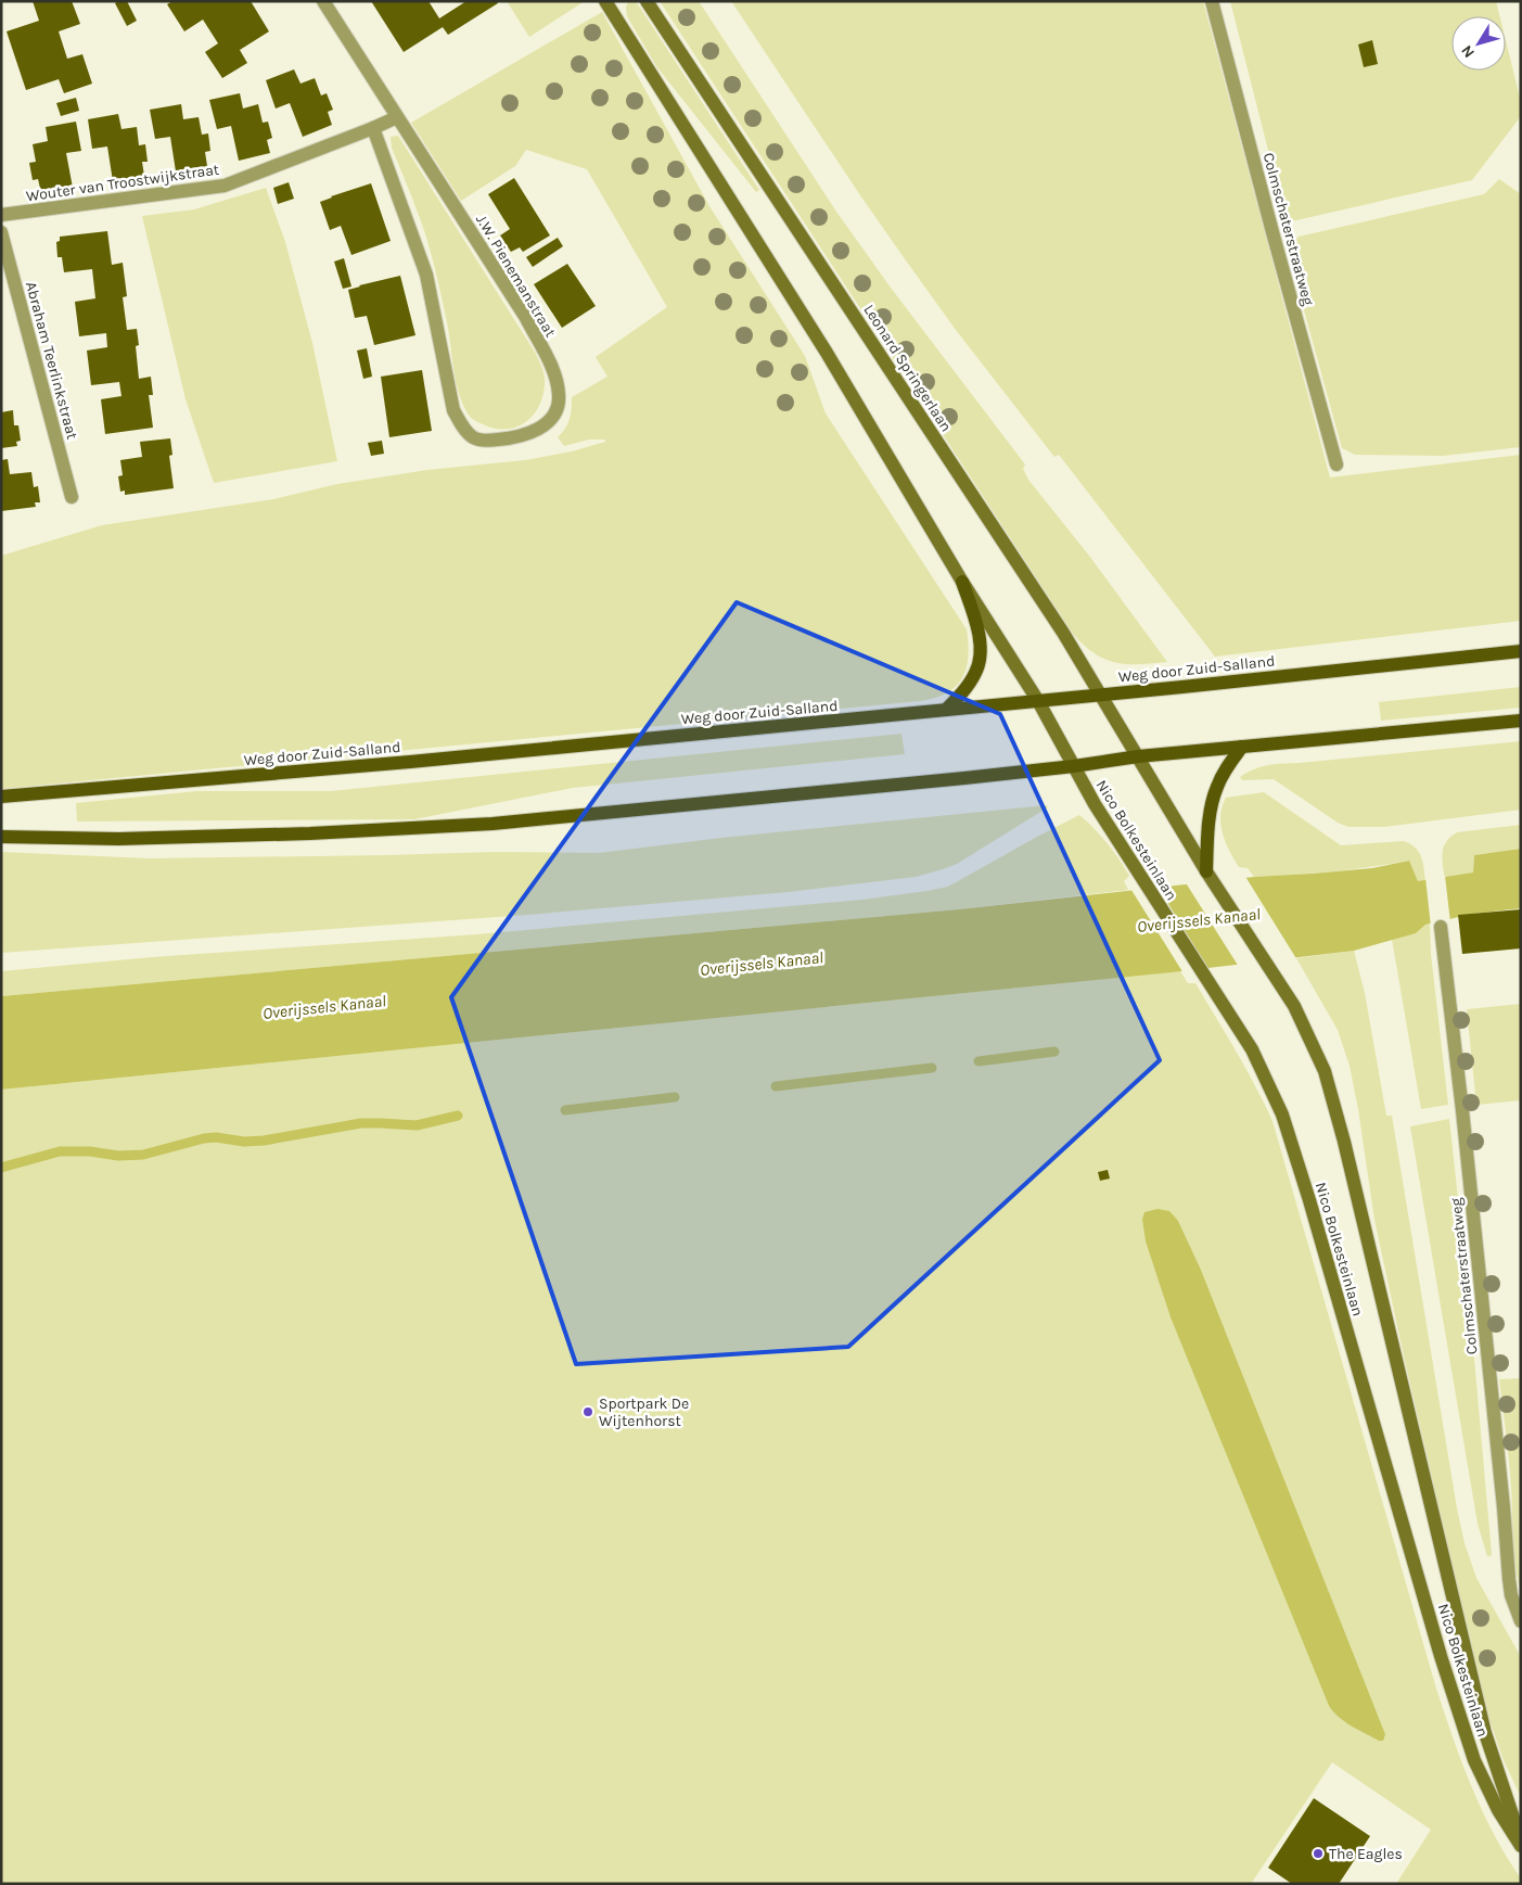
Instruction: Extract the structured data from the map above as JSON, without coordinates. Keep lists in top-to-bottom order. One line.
{"streets":{"main road":["Weg door Zuid-Salland"],"street":["Wouter van Troostwijkstraat","Colmschaterstraatweg","J.W. Pienemanstraat","Abraham Teerlinkstraat","Leonard Springerlaan","Nico Bolkesteinlaan"]},"crossings":[["Wouter van Troostwijkstraat","J.W. Pienemanstraat"],["Leonard Springerlaan","Weg door Zuid-Salland"],["Leonard Springerlaan","Nico Bolkesteinlaan"],["Weg door Zuid-Salland","Nico Bolkesteinlaan"]],"water":["Overijssels Kanaal"],"places":["Sportpark De Wijtenhorst","The Eagles"],"north":"bottom left"}
